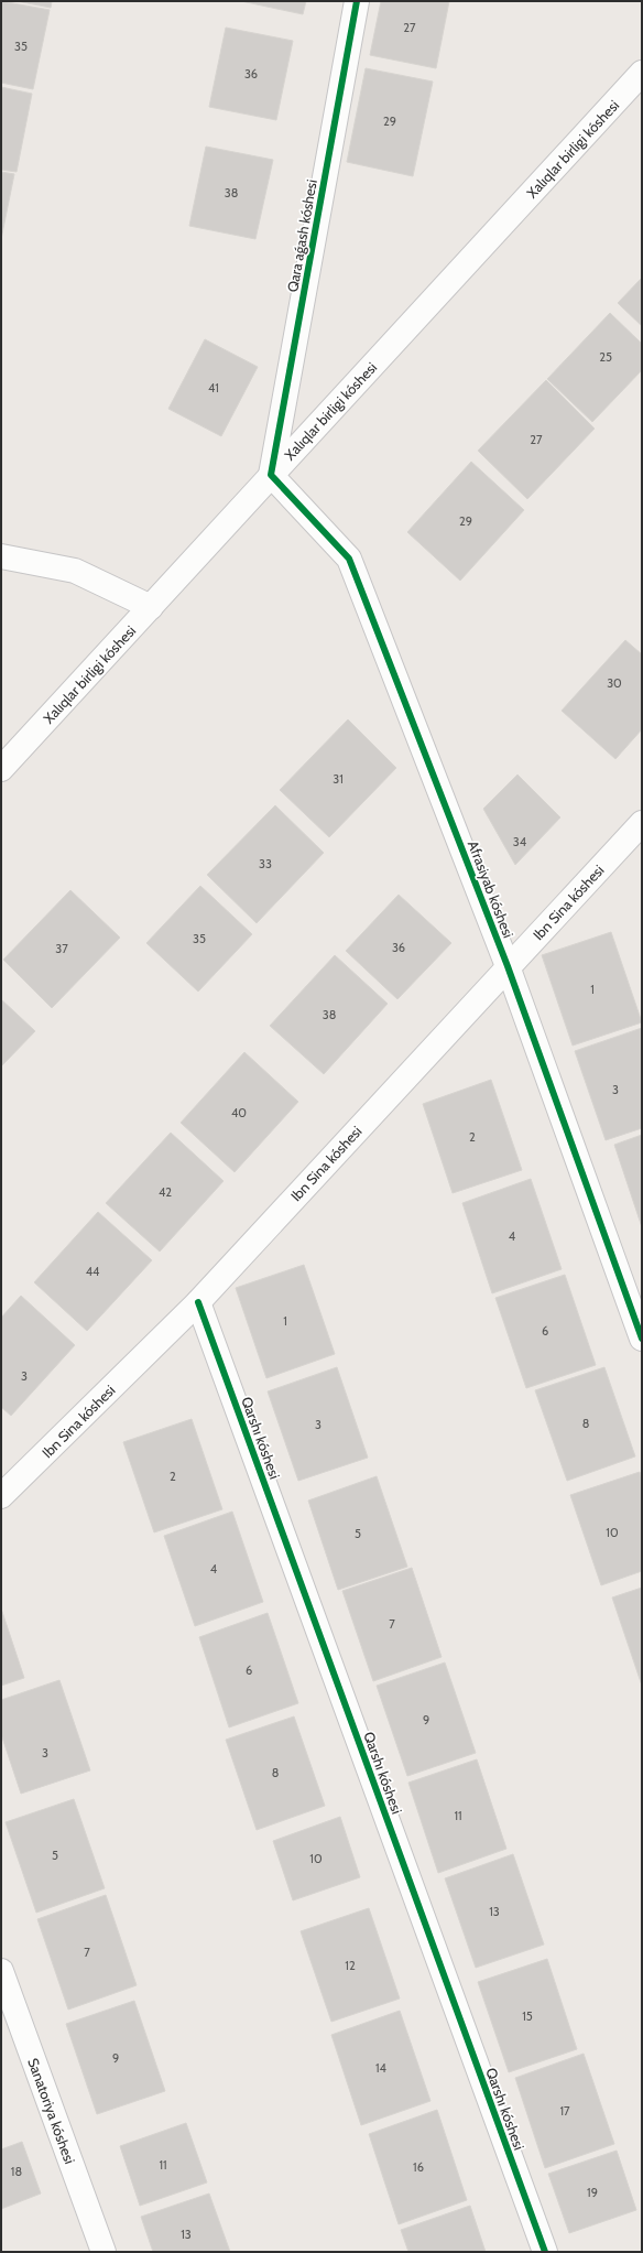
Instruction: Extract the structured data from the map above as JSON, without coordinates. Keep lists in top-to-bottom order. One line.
{"streets":{"street":["Xalıqlar birligi kóshesi","Qara aǵash kóshesi","Afrasiyab kóshesi","Ibn Sina kóshesi","Qarshı kóshesi","Sanatoriya kóshesi"]},"crossings":[["Xalıqlar birligi kóshesi","Qara aǵash kóshesi"],["Xalıqlar birligi kóshesi","Afrasiyab kóshesi"],["Qara aǵash kóshesi","Afrasiyab kóshesi"],["Afrasiyab kóshesi","Ibn Sina kóshesi"],["Ibn Sina kóshesi","Qarshı kóshesi"]],"house_numbers":["27","35","36","29","38","25","41","27","29","30","31","34","33","35","36","37","1","38","3","40","2","42","4","44","1","6","3","8","3","2","10","5","4","7","6","9","3","8","11","5","10","13","7","12","15","9","14","17","11","16","18","19","13"]}
